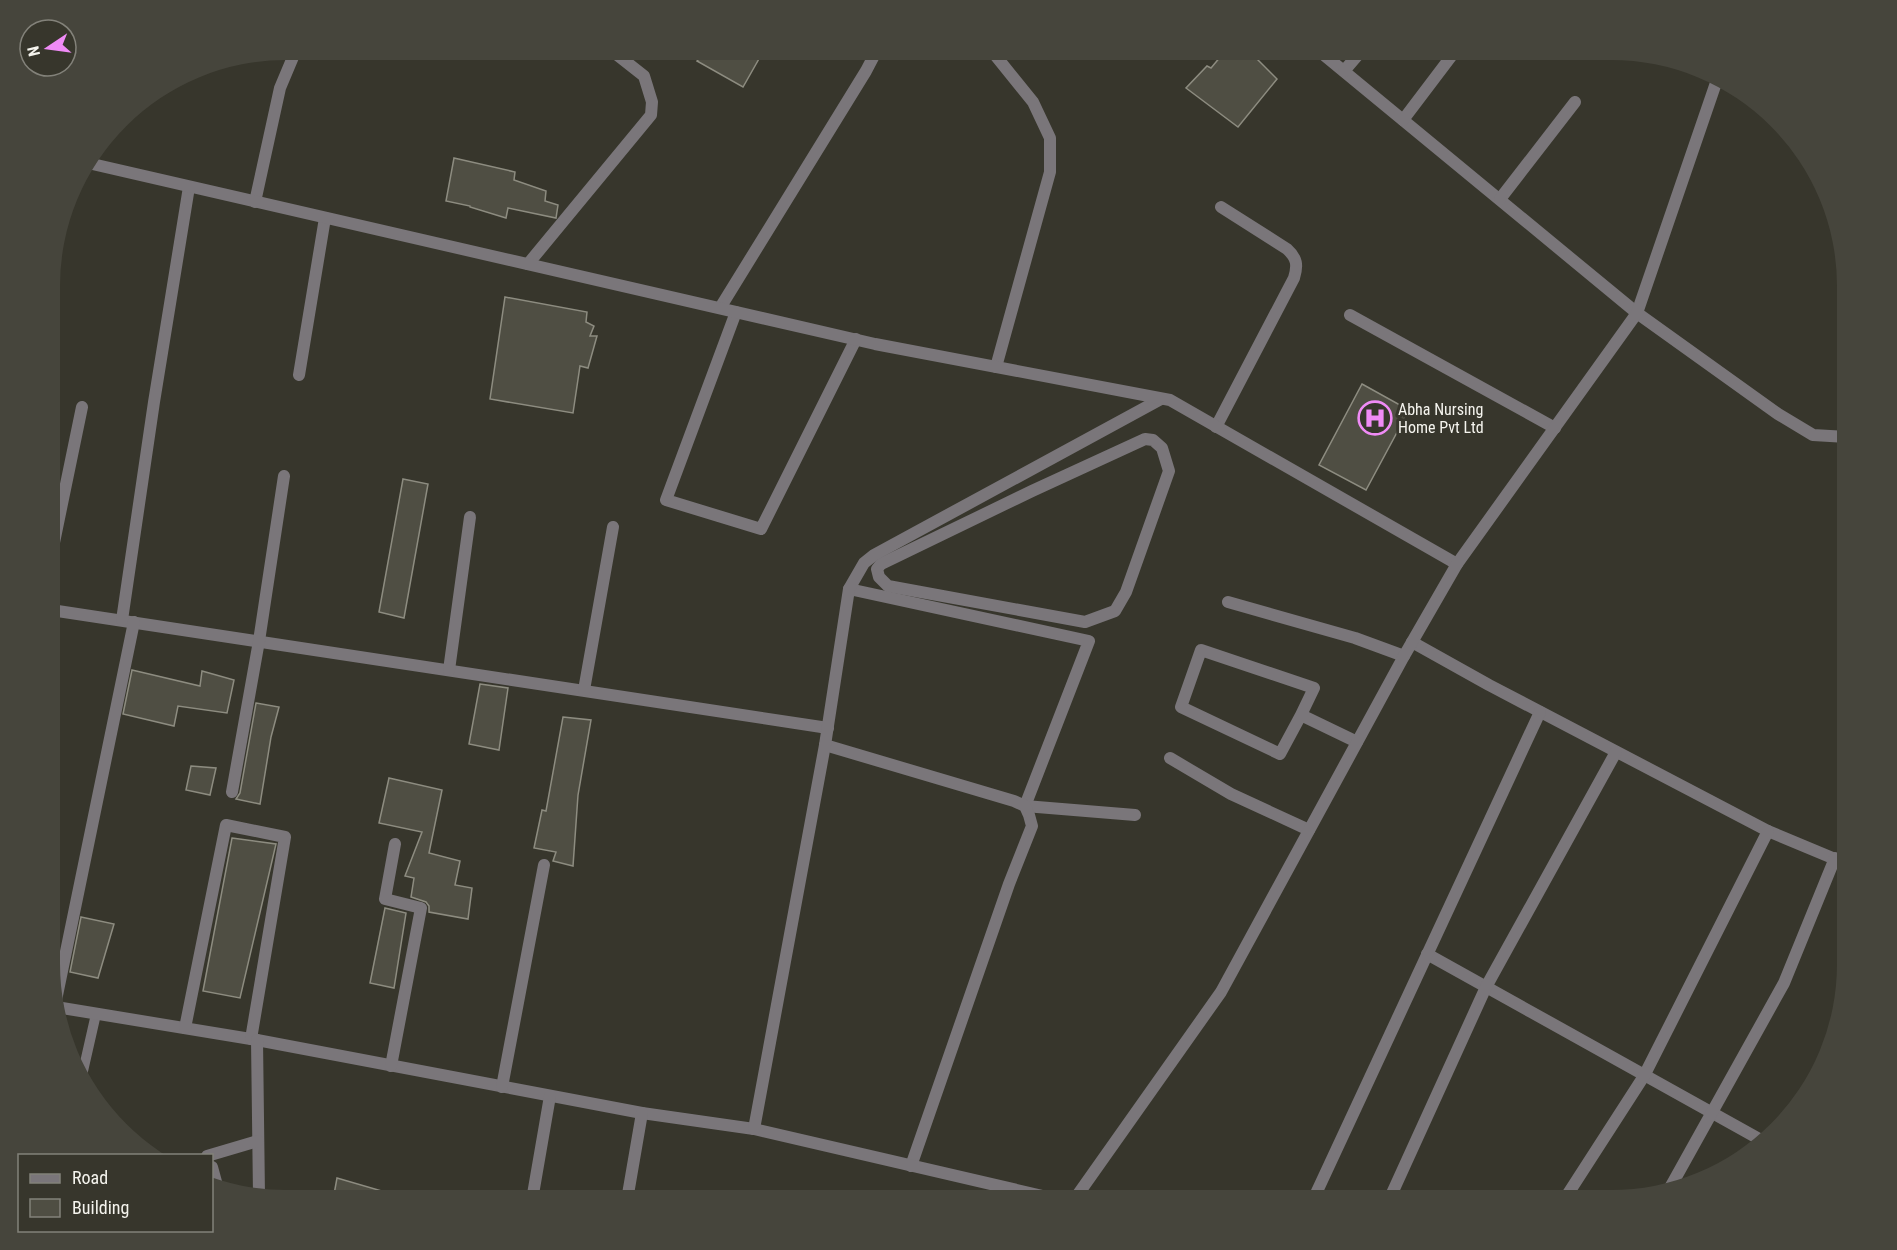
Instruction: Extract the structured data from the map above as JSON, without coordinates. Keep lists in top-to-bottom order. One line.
{"places":{"hospital":["Abha Nursing Home Pvt Ltd"]},"legend":["Road","Building"],"north":"left"}
